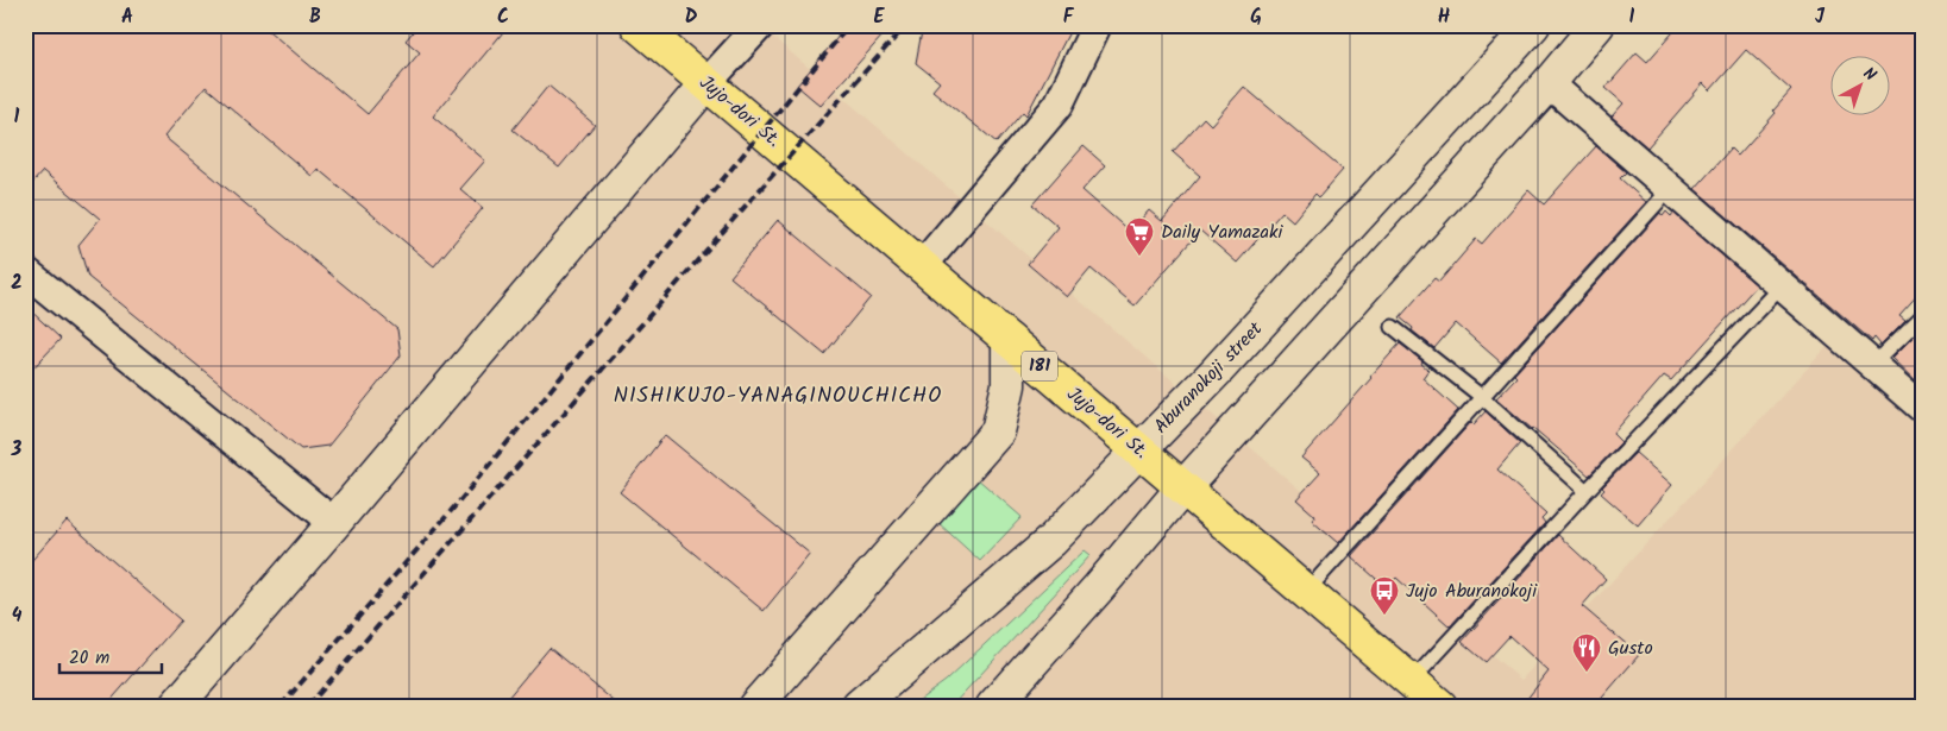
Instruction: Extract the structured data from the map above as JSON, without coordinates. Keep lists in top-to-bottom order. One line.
{"streets":{"main road":["Jujo-dori St.","181"],"street":["Aburanokoji street"]},"crossings":[["Jujo-dori St.","Aburanokoji street"]],"districts":["NISHIKUJO-YANAGINOUCHICHO"],"places":{"supermarket":["Daily Yamazaki"],"bus stop":["Jujo Aburanokoji"],"restaurant":["Gusto"]},"scale_bar":"20 m","north":"top right","grid":{"columns":["A","B","C","D","E","F","G","H","I","J"],"rows":["1","2","3","4"]}}
